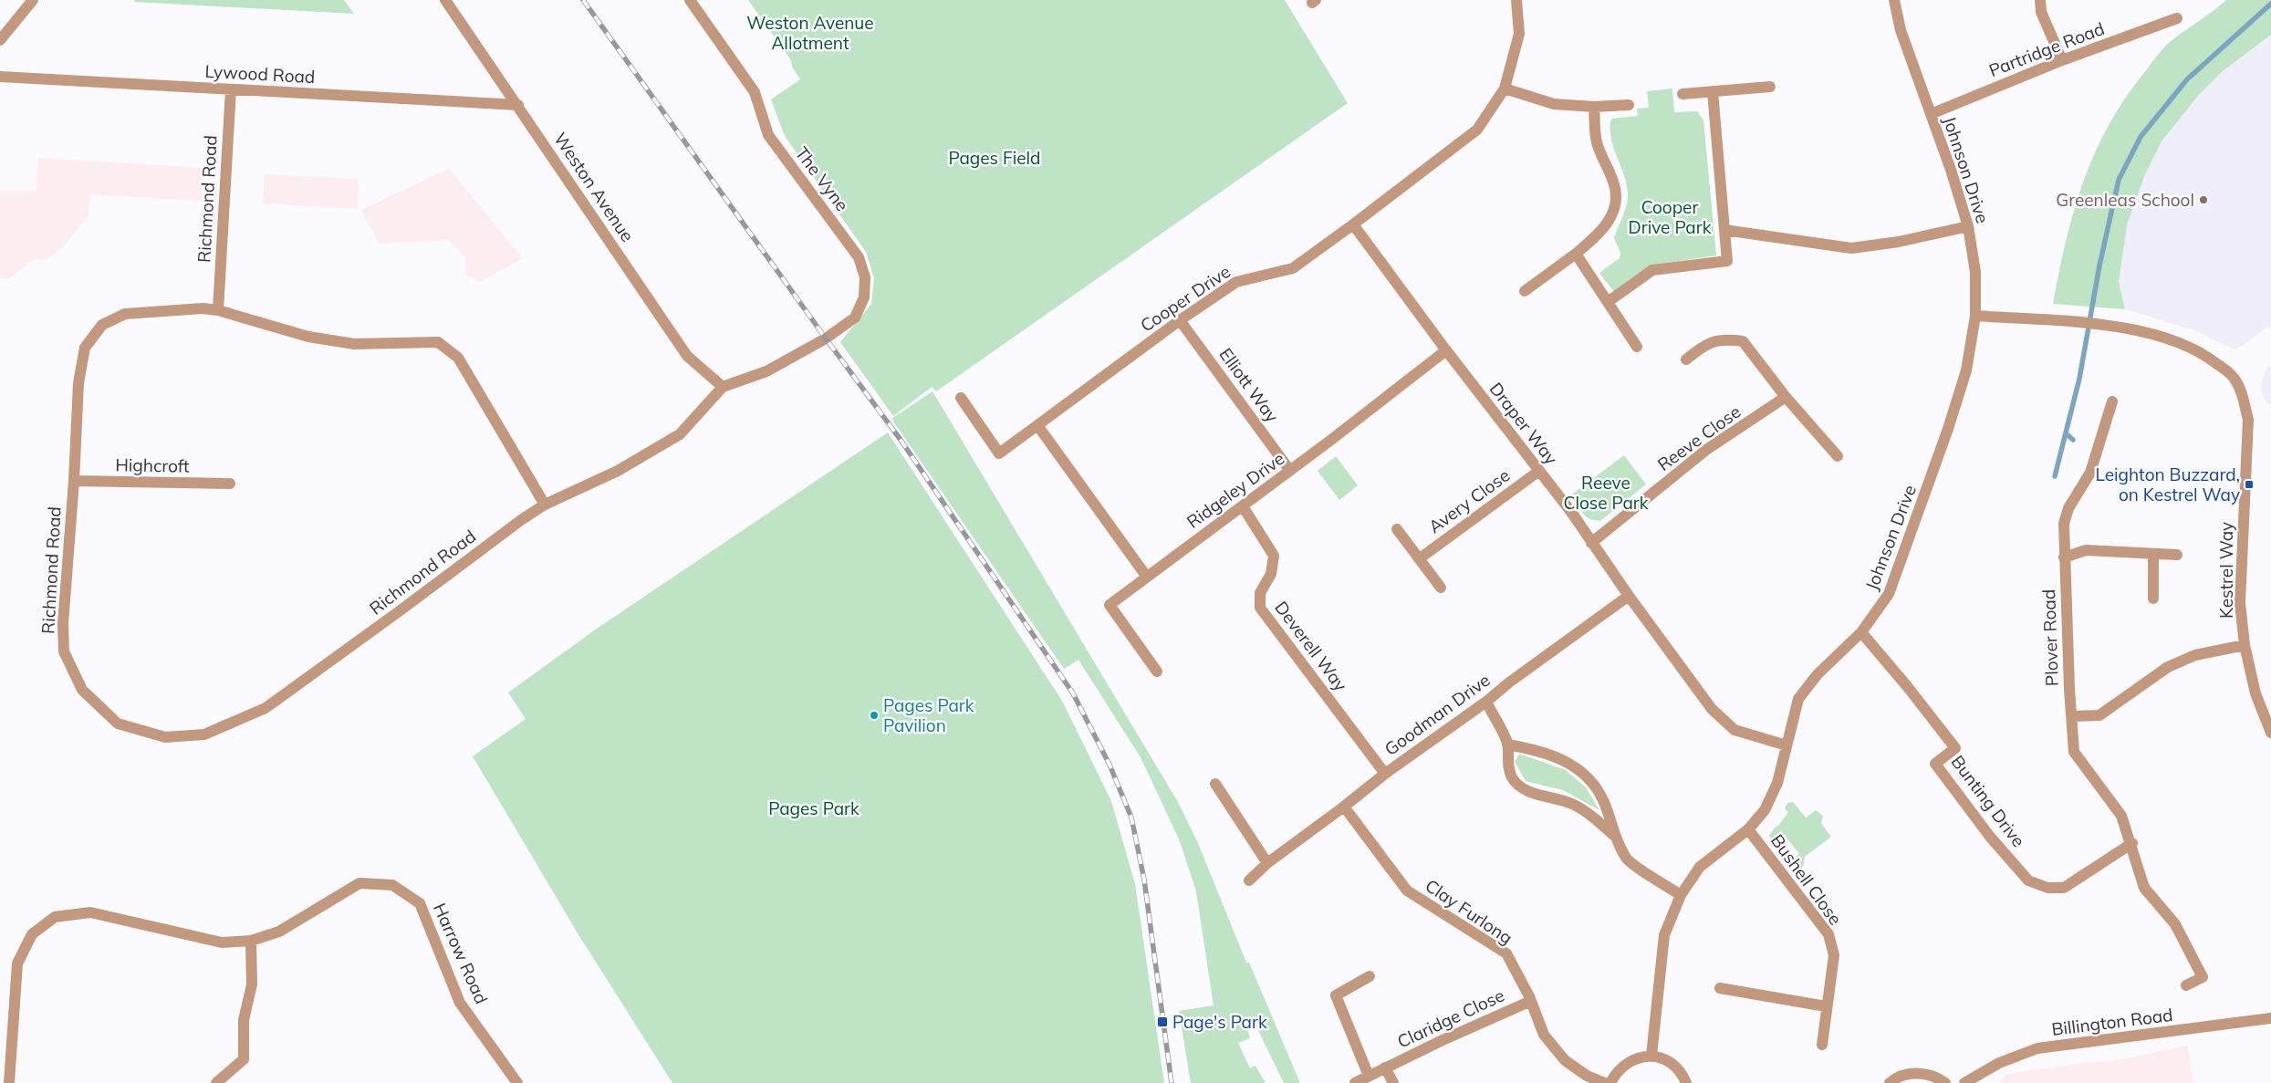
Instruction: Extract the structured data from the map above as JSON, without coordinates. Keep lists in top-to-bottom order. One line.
{"streets":{"street":["Partridge Road","Lywood Road","Johnson Drive","The Vyne","Weston Avenue","Richmond Road","Cooper Drive","Elliott Way","Draper Way","Reeve Close","Highcroft","Ridgeley Drive","Avery Close","Kestrel Way","Plover Road","Deverell Way","Goodman Drive","Bunting Drive","Bushell Close","Clay Furlong","Harrow Road","Claridge Close","Billington Road"]},"crossings":[["Partridge Road","Johnson Drive"],["Lywood Road","Weston Avenue"],["Lywood Road","Richmond Road"],["Johnson Drive","Draper Way"],["Johnson Drive","Kestrel Way"],["Johnson Drive","Bunting Drive"],["Johnson Drive","Bushell Close"],["The Vyne","Richmond Road"],["Weston Avenue","Richmond Road"],["Richmond Road","Highcroft"],["Cooper Drive","Elliott Way"],["Cooper Drive","Draper Way"],["Elliott Way","Ridgeley Drive"],["Draper Way","Reeve Close"],["Draper Way","Ridgeley Drive"],["Draper Way","Avery Close"],["Draper Way","Goodman Drive"],["Ridgeley Drive","Deverell Way"],["Plover Road","Bunting Drive"],["Deverell Way","Goodman Drive"],["Goodman Drive","Clay Furlong"],["Clay Furlong","Claridge Close"]],"parks":["Weston Avenue Allotment","Pages Field","Cooper Drive Park","Reeve Close Park","Pages Park"],"places":{"other":["Greenleas School","Pages Park Pavilion"],"transit":["Leighton Buzzard, on Kestrel Way","Page's Park"]}}
